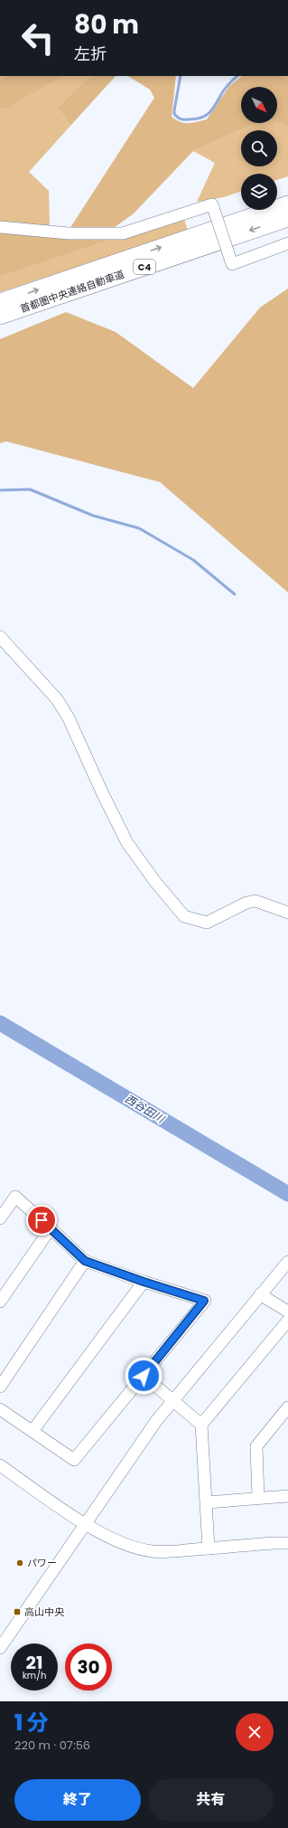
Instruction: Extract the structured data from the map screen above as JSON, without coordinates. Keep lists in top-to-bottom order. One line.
{"streets":{"highway":["C4","首都圏中央連絡自動車道"]},"water":["西谷田川"],"places":{"other":["パワー"],"transit":["高山中央"]},"north":"bottom right","page":{"turn":["80 m","左折"],"speed":"21 km/h","limit":"30","heading":["1 分","220 m · 07:56"],"buttons":["終了","共有"]}}
